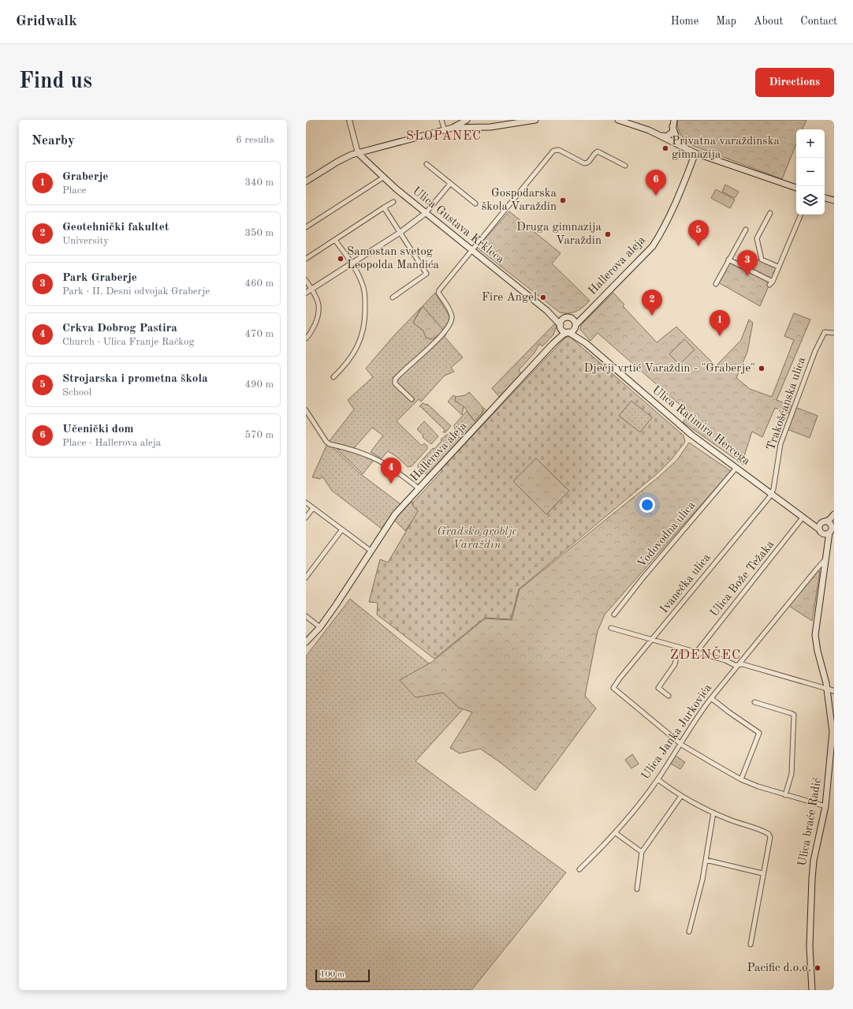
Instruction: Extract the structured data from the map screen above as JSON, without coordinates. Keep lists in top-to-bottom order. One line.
{"streets":{"main road":["Ulica Gustava Krkleca","Hallerova aleja","Ulica Ratimira Hercega","Ulica braće Radić"],"street":["Trakošćanska ulica","Vodovodna ulica","Ulica Bože Težaka","Ivanečka ulica","Ulica Janka Jurkovića"]},"crossings":[["Ulica Gustava Krkleca","Hallerova aleja"],["Ulica Gustava Krkleca","Ulica Ratimira Hercega"],["Hallerova aleja","Ulica Ratimira Hercega"],["Trakošćanska ulica","Ulica Ratimira Hercega"],["Trakošćanska ulica","Ivanečka ulica"],["Ulica Ratimira Hercega","Vodovodna ulica"],["Ulica Ratimira Hercega","Ulica Bože Težaka"],["Ulica Ratimira Hercega","Ivanečka ulica"],["Ulica Ratimira Hercega","Ulica braće Radić"],["Ivanečka ulica","Ulica Janka Jurkovića"],["Ulica Janka Jurkovića","Ulica braće Radić"]],"districts":["SLOPANEC","ZDENČEC"],"parks":["Gradsko groblje Varaždin"],"places":["Privatna varaždinska gimnazija","Gospodarska škola Varaždin","Druga gimnazija Varaždin","Samostan svetog Leopolda Mandića","Fire Angel","Dječji vrtić Varaždin - \"Graberje\"","Pacific d.o.o."],"scale_bar":"100 m","page":{"header":"Gridwalk","nav":["Home","Map","About","Contact"],"buttons":"Directions","title":"Find us","heading":["Nearby","6 results"],"map_buttons":["+","−"],"list":[{"mark":"1","name":"Graberje","note":"Place","value":"340 m"},{"mark":"2","name":"Geotehnički fakultet","note":"University","value":"350 m"},{"mark":"3","name":"Park Graberje","note":"Park · II. Desni odvojak Graberje","value":"460 m"},{"mark":"4","name":"Crkva Dobrog Pastira","note":"Church · Ulica Franje Račkog","value":"470 m"},{"mark":"5","name":"Strojarska i prometna škola","note":"School","value":"490 m"},{"mark":"6","name":"Učenički dom","note":"Place · Hallerova aleja","value":"570 m"}],"pins":["6","5","3","2","1","4"],"scale":"100 m"}}
